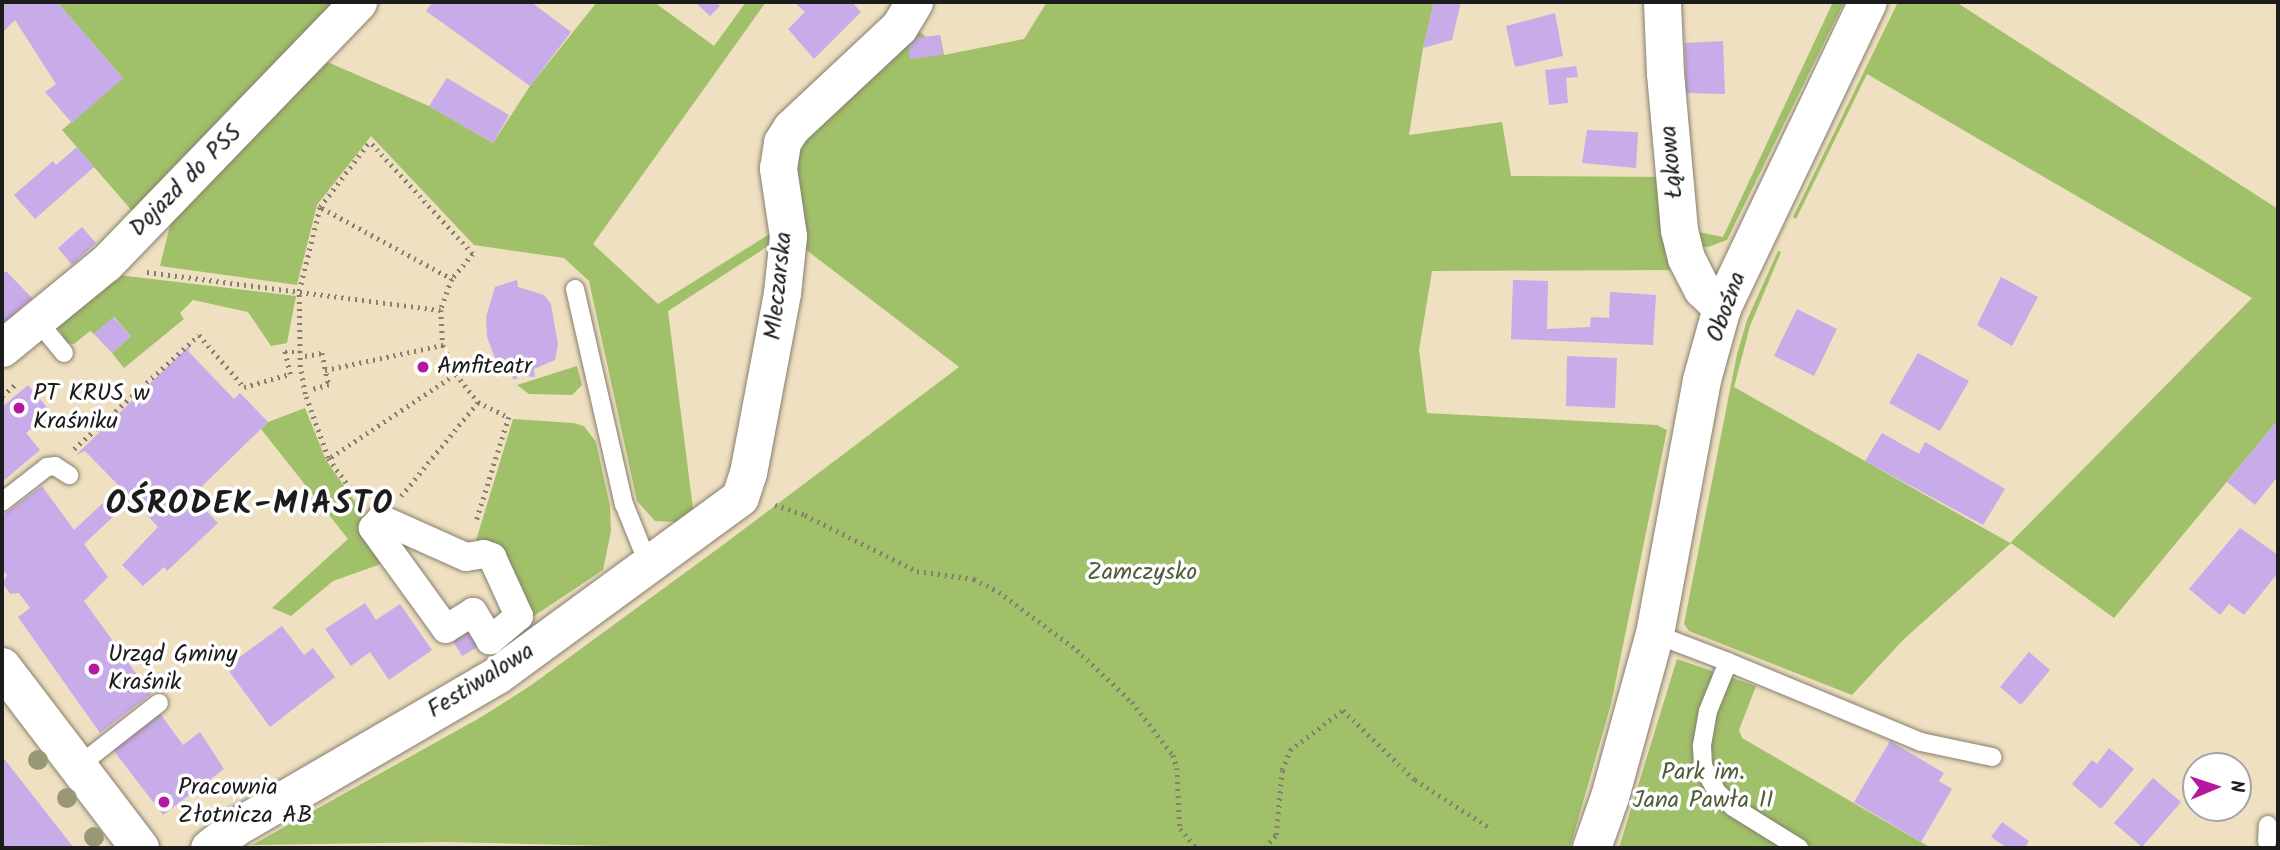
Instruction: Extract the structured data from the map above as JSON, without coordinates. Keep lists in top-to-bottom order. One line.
{"streets":{"street":["Łąkowa","Dojazd do PSS","Mleczarska","Oboźna","Festiwalowa"]},"crossings":[["Łąkowa","Oboźna"],["Mleczarska","Festiwalowa"]],"districts":["OŚRODEK-MIASTO"],"parks":["Zamczysko","Park im. Jana Pawła II"],"places":["Amfiteatr","PT KRUS w Kraśniku","Urząd Gminy Kraśnik","Pracownia Złotnicza AB"],"north":"right"}
